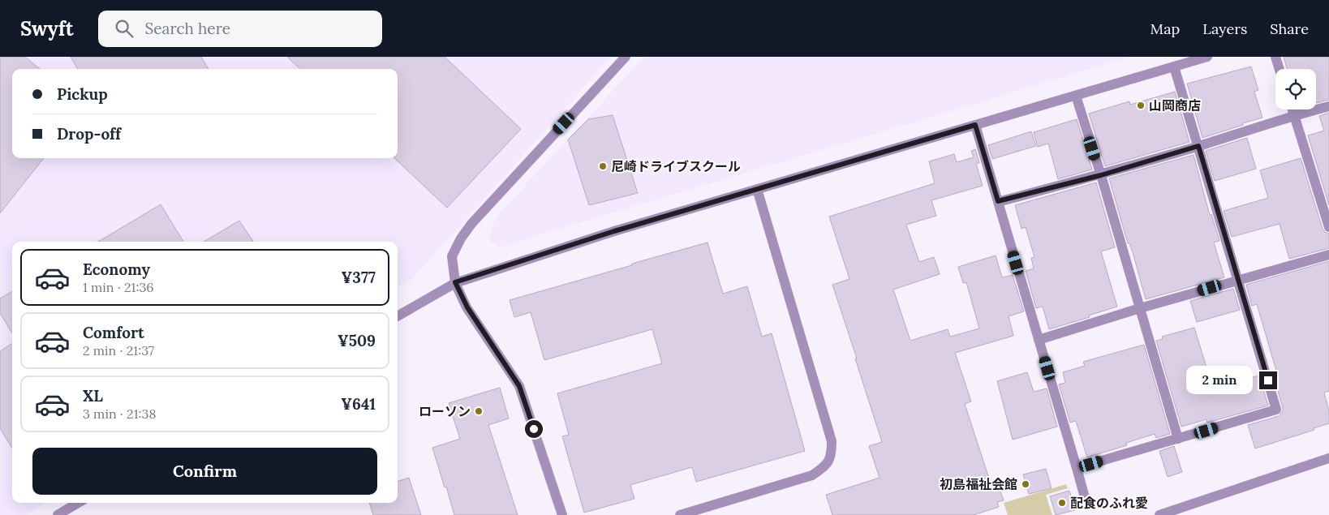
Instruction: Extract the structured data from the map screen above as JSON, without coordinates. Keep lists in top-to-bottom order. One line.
{"places":["山岡商店","尼崎ドライブスクール","ローソン","初島福祉会館","配食のふれ愛"],"page":{"header":"Swyft","search":"Search here","nav":["Map","Layers","Share"],"banner":["Pickup","Drop-off"],"list":[{"name":"Economy","note":"1 min · 21:36","value":"¥377"},{"name":"Comfort","note":"2 min · 21:37","value":"¥509"},{"name":"XL","note":"3 min · 21:38","value":"¥641"}],"bubble":"2 min","buttons":"Confirm"}}
